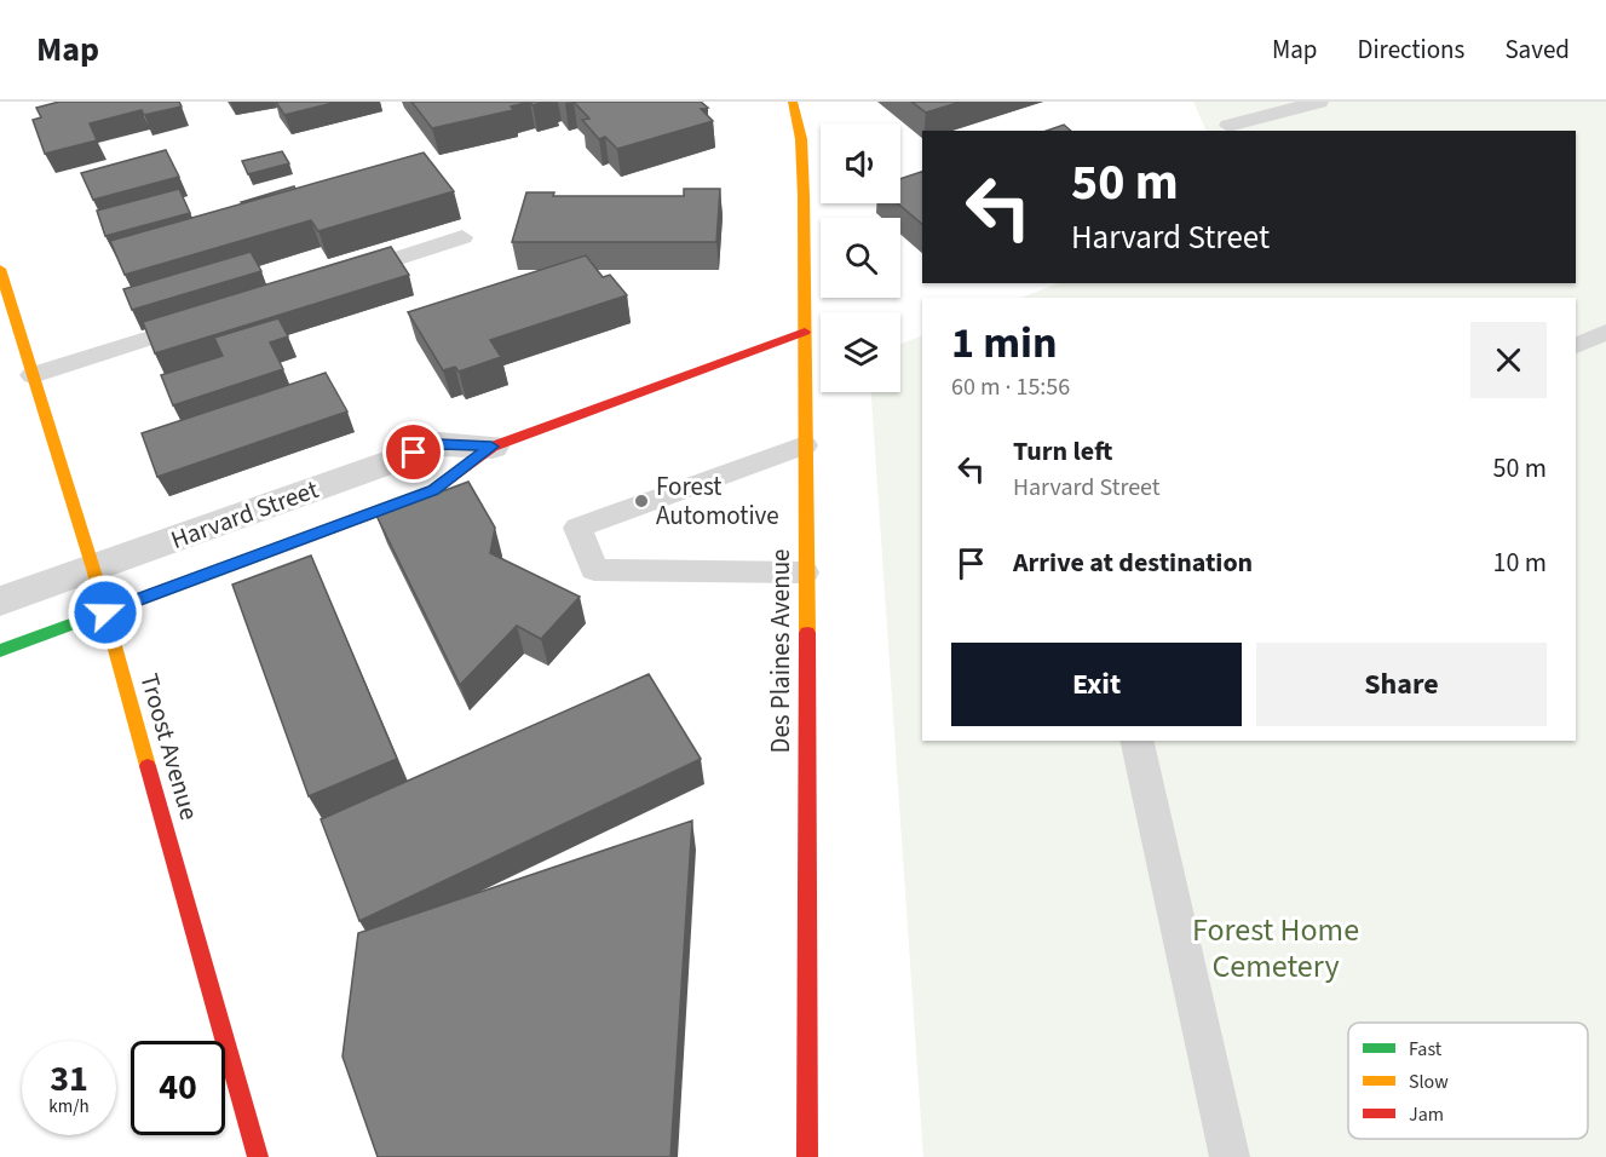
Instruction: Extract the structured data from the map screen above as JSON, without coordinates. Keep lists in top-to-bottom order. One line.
{"streets":{"street":["Harvard Street","Des Plaines Avenue","Troost Avenue"]},"crossings":[["Harvard Street","Des Plaines Avenue"],["Harvard Street","Troost Avenue"]],"parks":["Forest Home Cemetery"],"places":["Forest Automotive"],"legend":["Fast","Slow","Jam"],"page":{"header":"Map","nav":["Map","Directions","Saved"],"turn":["50 m","Harvard Street"],"heading":["1 min","60 m · 15:56"],"list":[{"name":"Turn left","note":"Harvard Street","value":"50 m"},{"name":"Arrive at destination","value":"10 m"}],"buttons":["Exit","Share"],"speed":"31 km/h","limit":"40"}}
